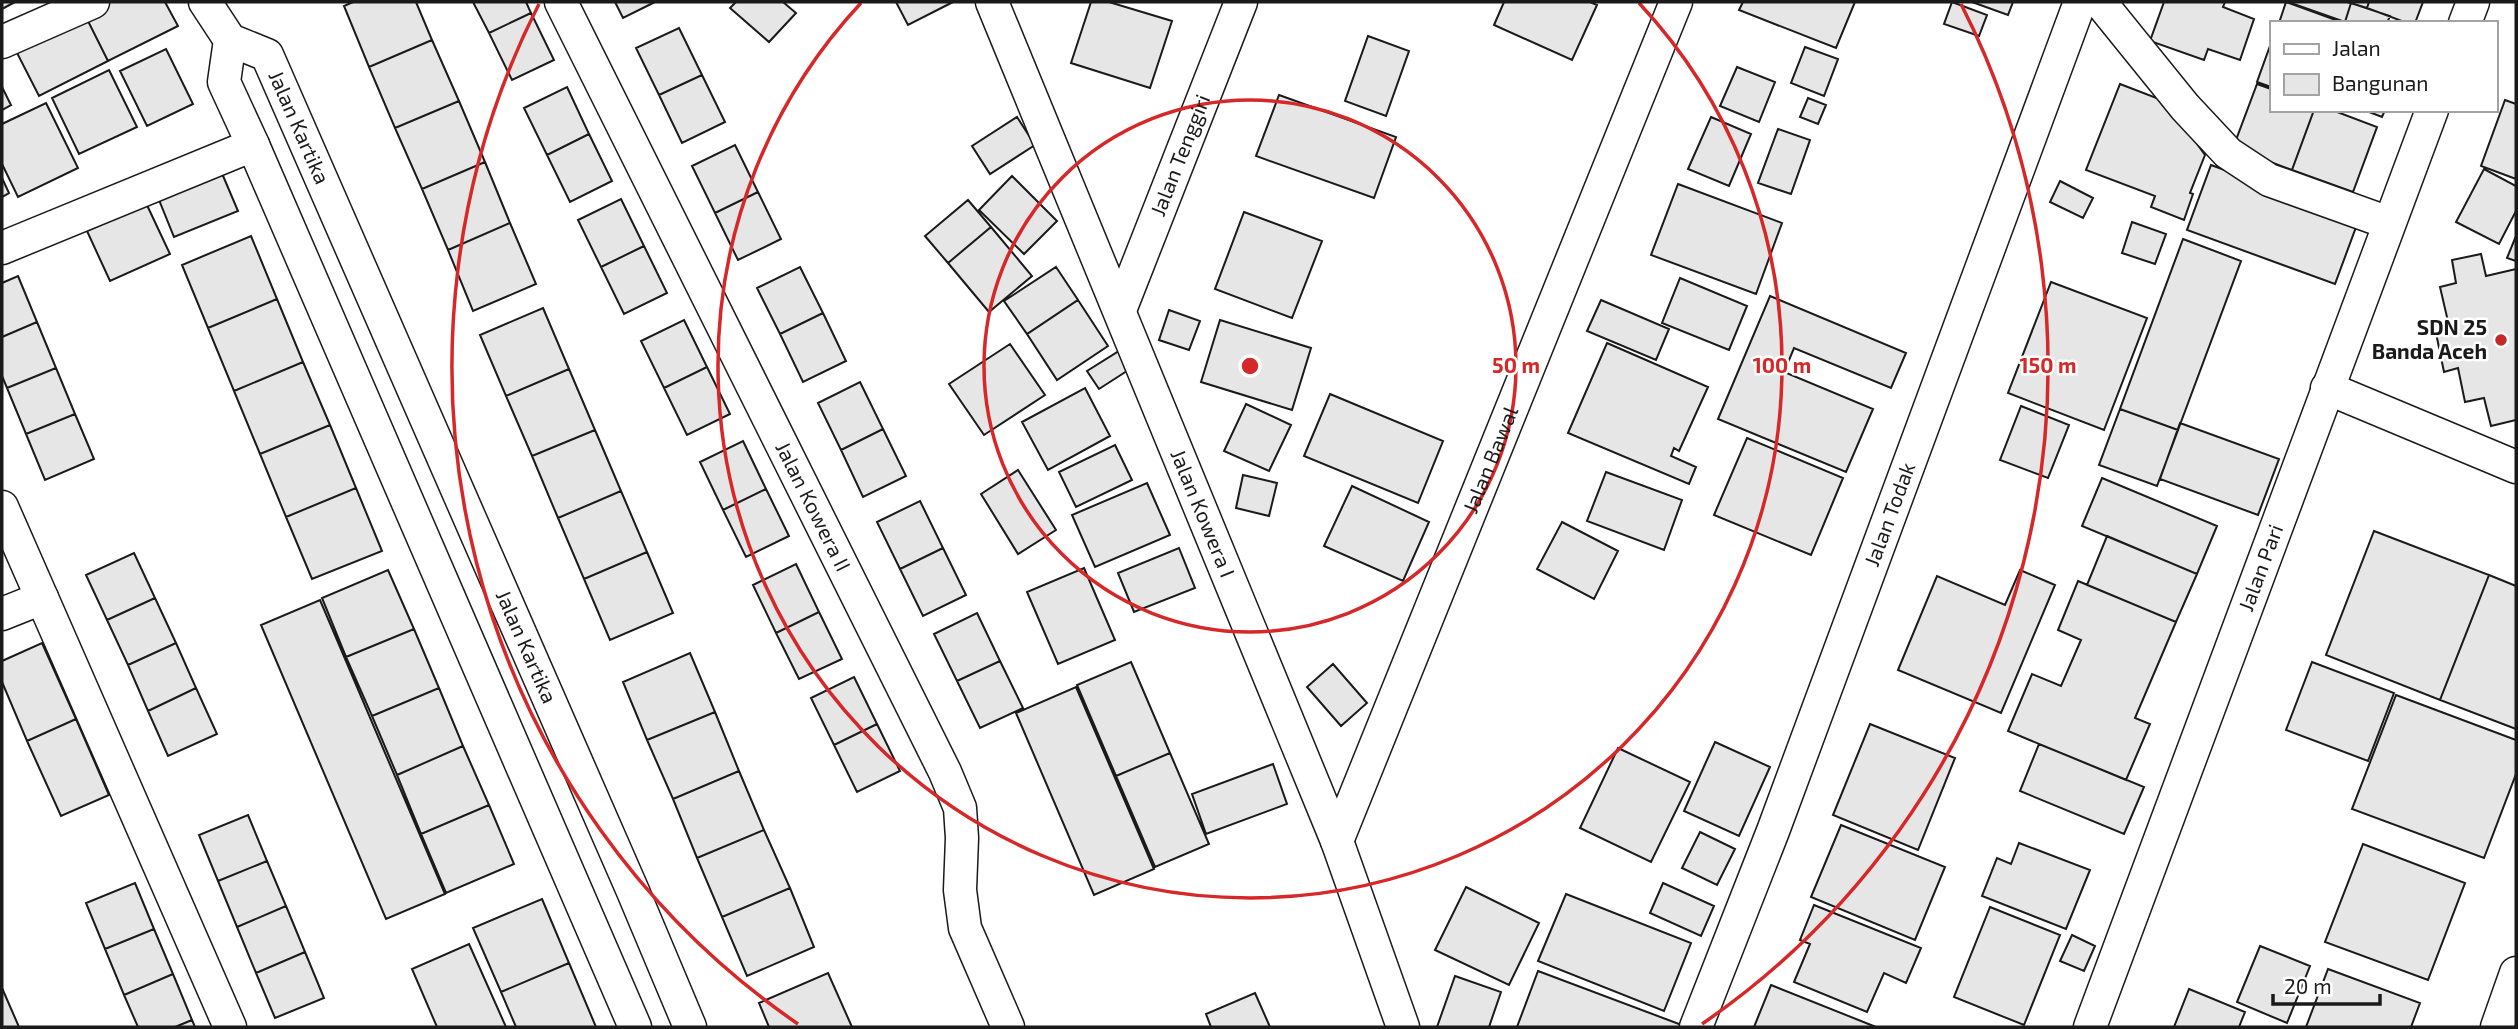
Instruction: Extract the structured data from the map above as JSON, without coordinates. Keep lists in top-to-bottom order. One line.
{"streets":{"street":["Jalan Kartika","Jalan Tenggiri","Jalan Bawal","Jalan Kowera II","Jalan Kowera I","Jalan Todak","Jalan Pari"]},"crossings":[["Jalan Tenggiri","Jalan Kowera I"],["Jalan Bawal","Jalan Kowera I"]],"places":["SDN 25 Banda Aceh"],"legend":["Jalan","Bangunan"],"scale_bar":"20 m","rings":["50 m","100 m","150 m"]}
